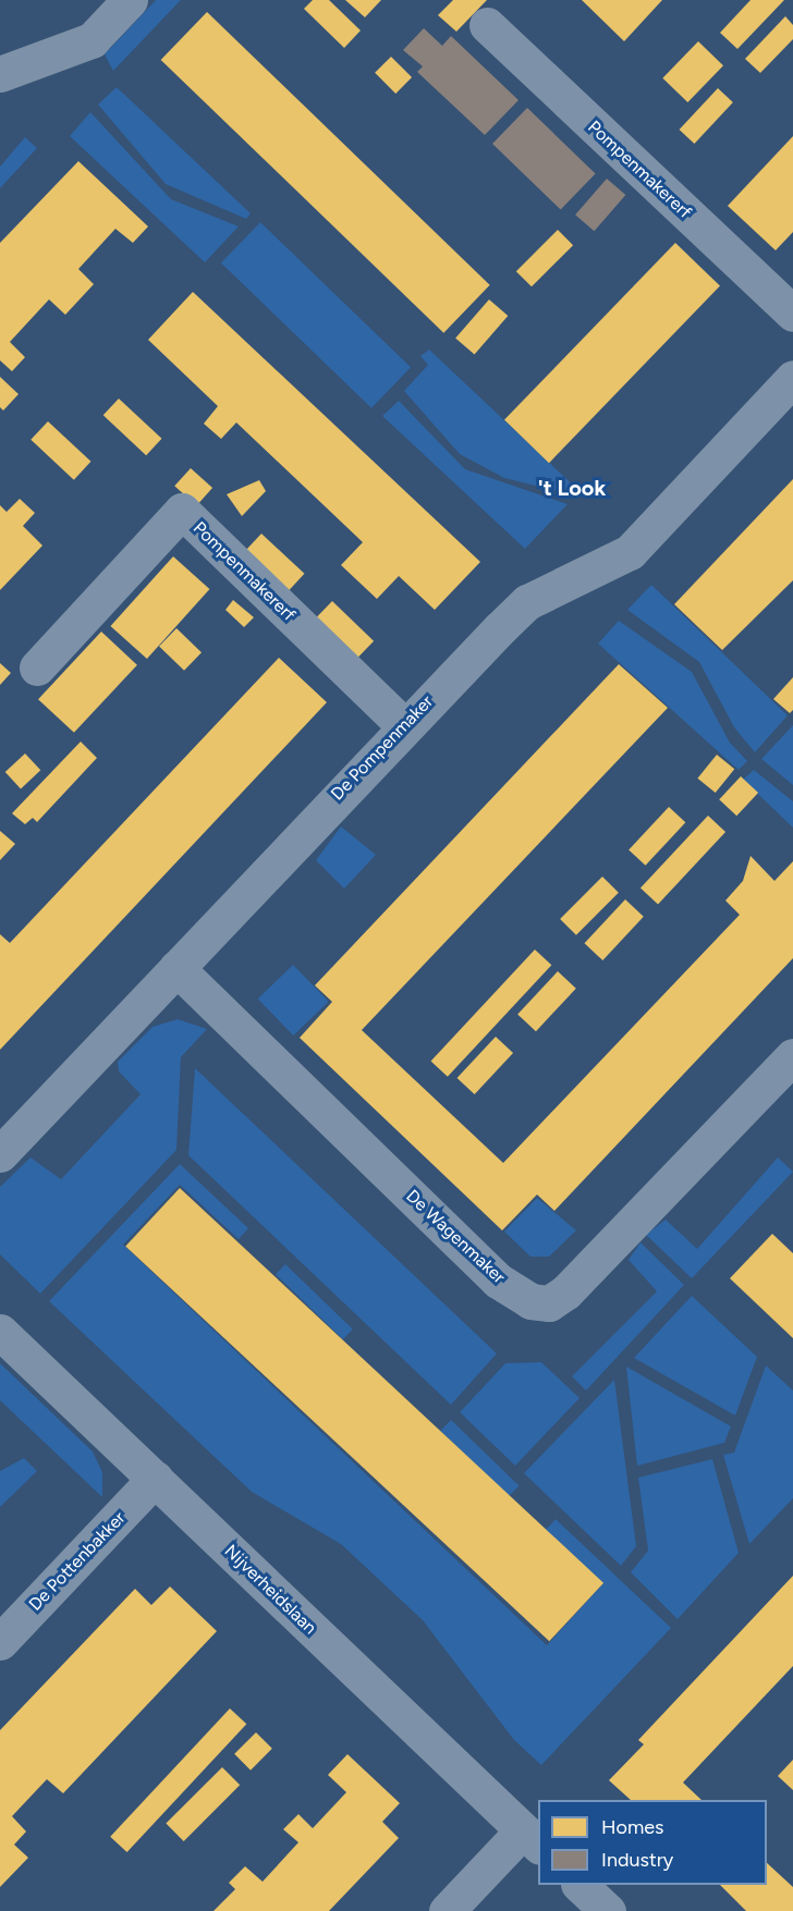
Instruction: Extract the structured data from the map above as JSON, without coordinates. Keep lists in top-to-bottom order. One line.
{"streets":{"street":["Pompenmakererf","De Pompenmaker","De Wagenmaker","De Pottenbakker","Nijverheidslaan"]},"crossings":[["Pompenmakererf","De Pompenmaker"],["De Pompenmaker","De Wagenmaker"],["De Pottenbakker","Nijverheidslaan"]],"districts":["'t Look"],"legend":["Homes","Industry"]}
